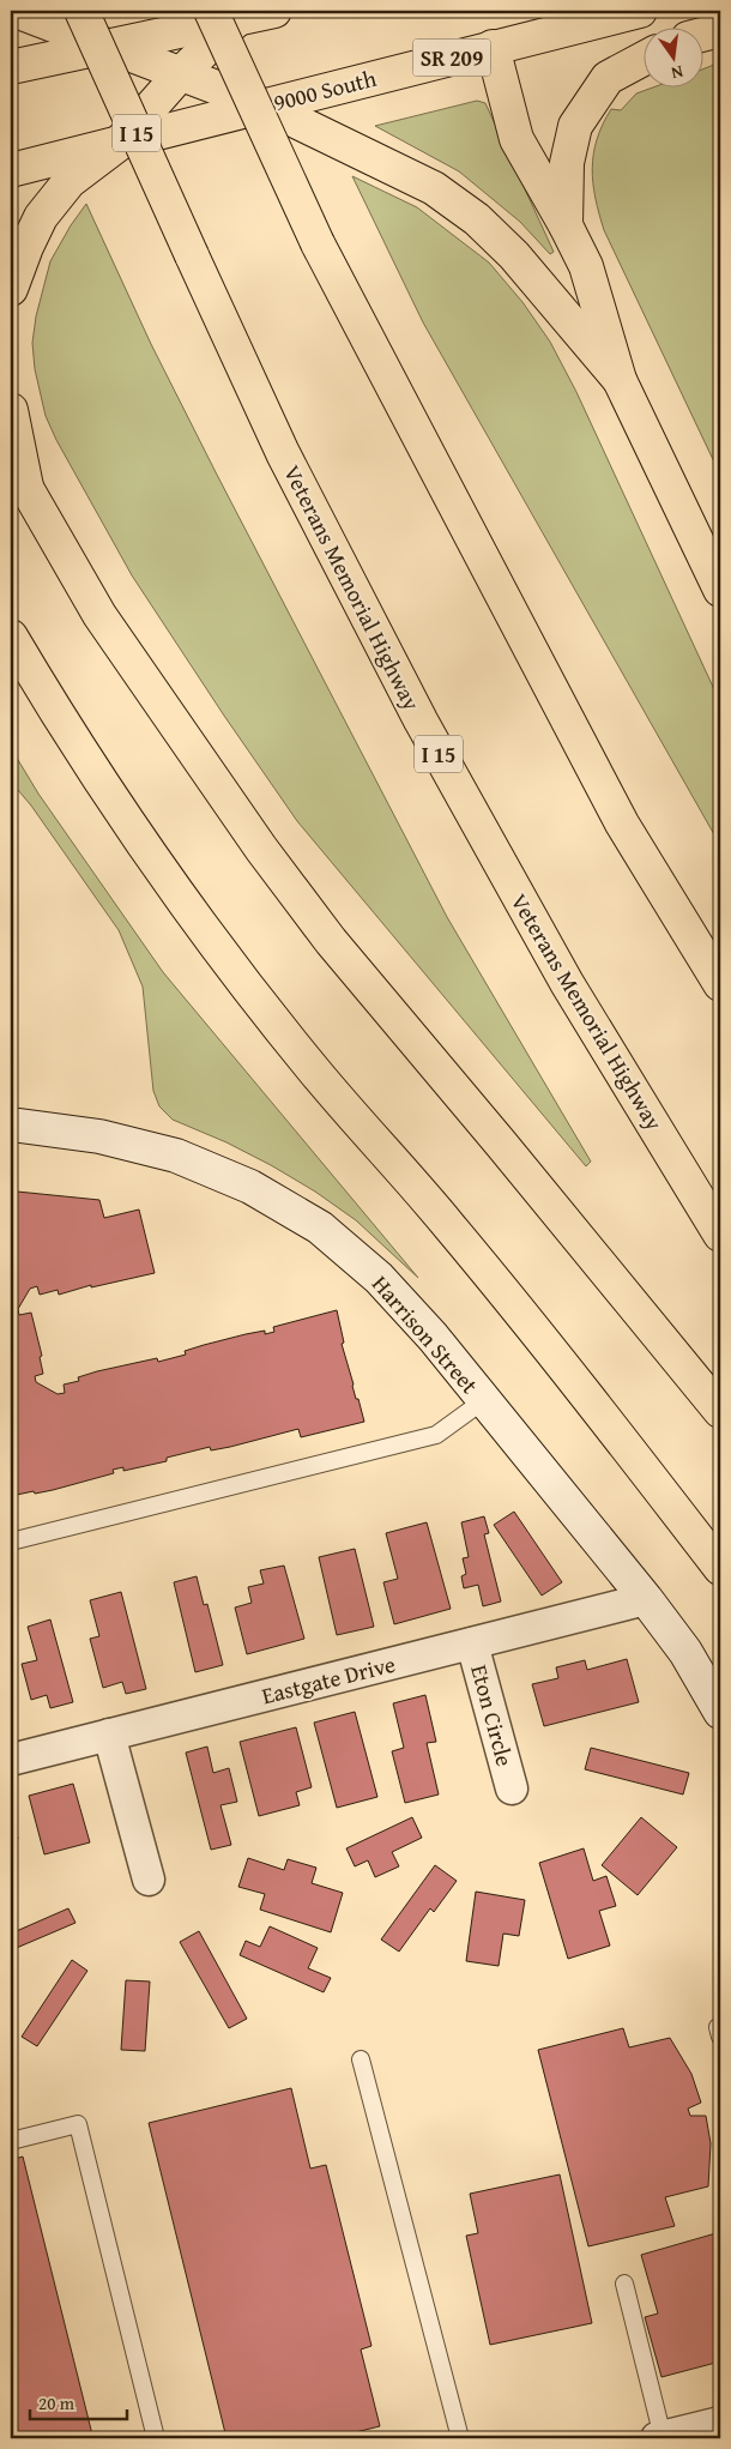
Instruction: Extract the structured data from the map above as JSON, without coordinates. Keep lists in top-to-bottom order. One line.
{"streets":{"main road":["SR 209","9000 South","I 15","Veterans Memorial Highway"],"street":["Harrison Street","Eastgate Drive","Eton Circle"]},"crossings":[["Harrison Street","Eastgate Drive"],["Eastgate Drive","Eton Circle"]],"scale_bar":"20 m","north":"bottom"}
